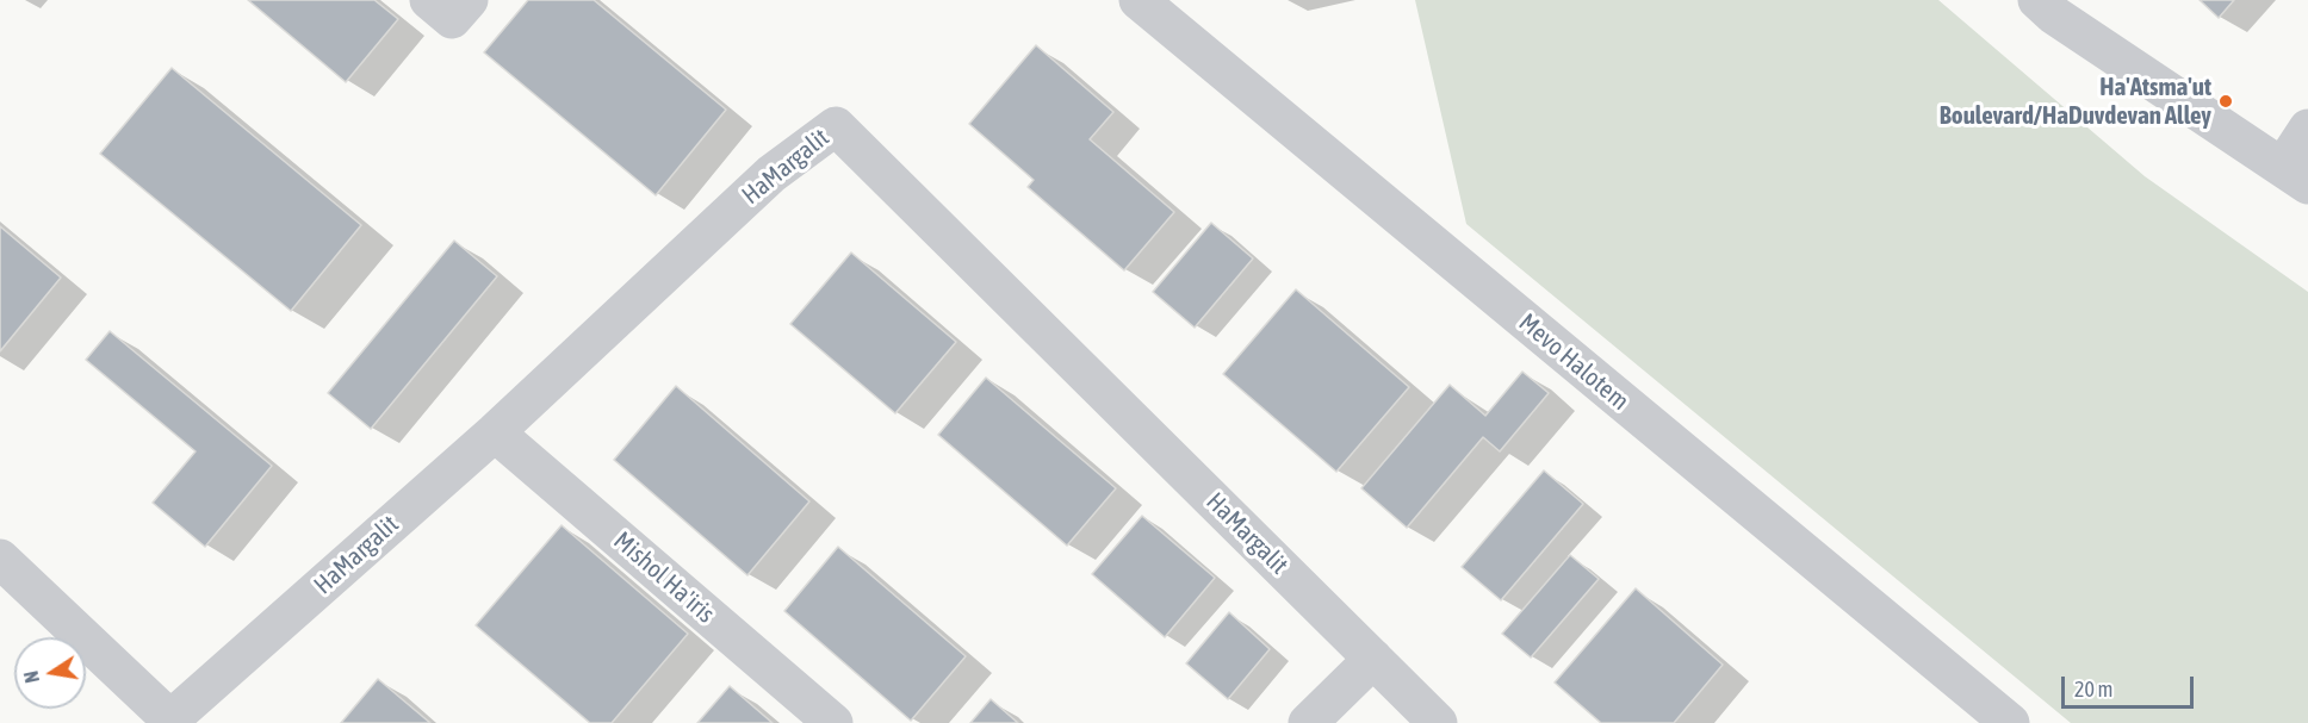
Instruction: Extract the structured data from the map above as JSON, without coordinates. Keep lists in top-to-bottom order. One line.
{"streets":{"street":["HaMargalit","Mevo Halotem","Mishol Ha'iris"]},"crossings":[["HaMargalit","Mishol Ha'iris"]],"places":["Ha'Atsma'ut Boulevard/HaDuvdevan Alley"],"scale_bar":"20 m","north":"left"}
